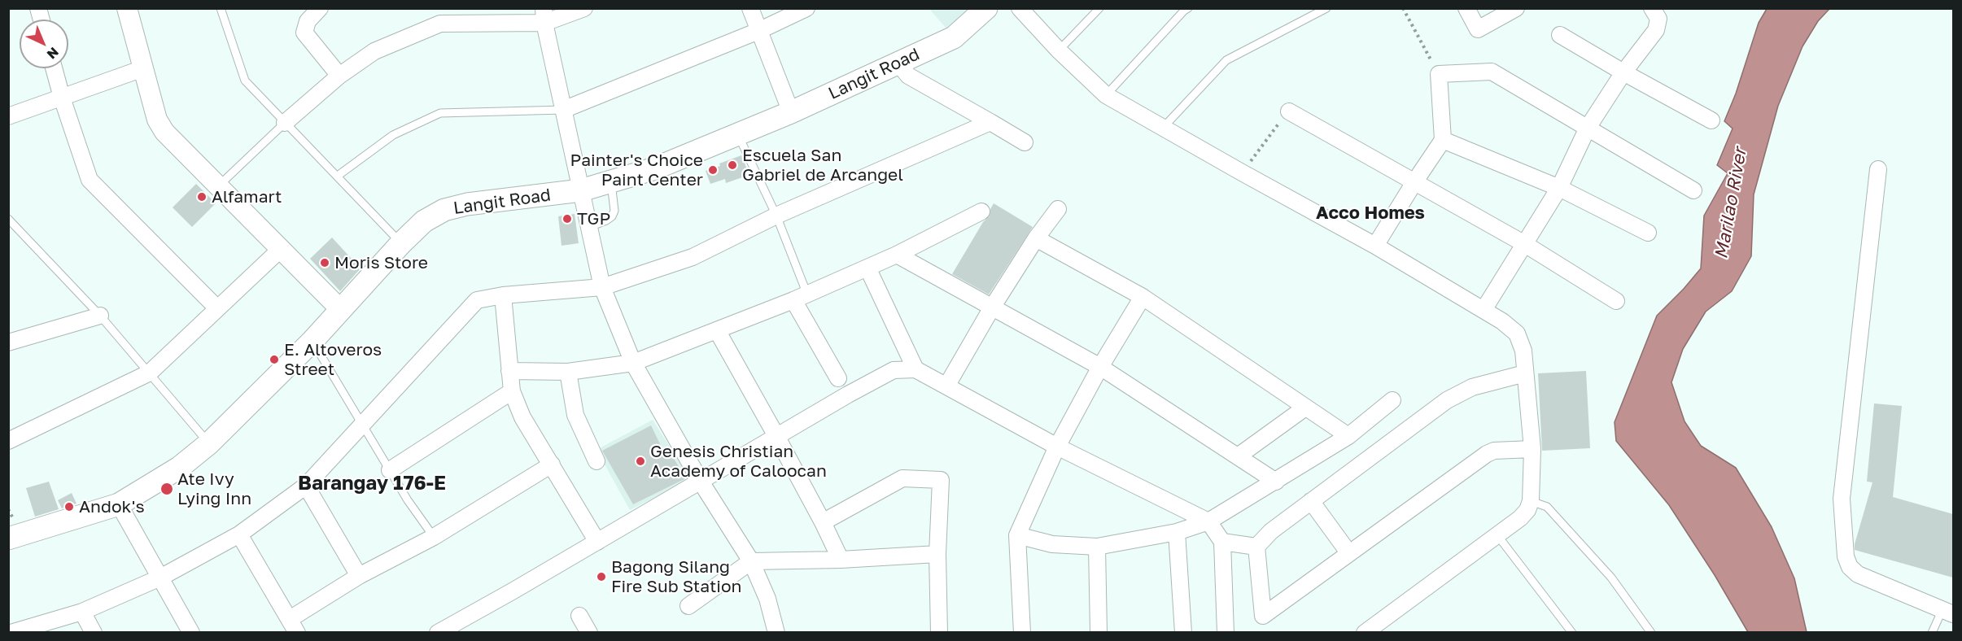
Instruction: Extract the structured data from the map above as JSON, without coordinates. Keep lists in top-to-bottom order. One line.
{"streets":{"main road":["Langit Road"]},"districts":["Acco Homes","Barangay 176-E"],"water":["Marilao River"],"places":["Escuela San Gabriel de Arcangel","Painter's Choice Paint Center","Alfamart","TGP","Moris Store","E. Altoveros Street","Genesis Christian Academy of Caloocan","Ate Ivy Lying Inn","Andok's","Bagong Silang Fire Sub Station"],"north":"bottom right"}
